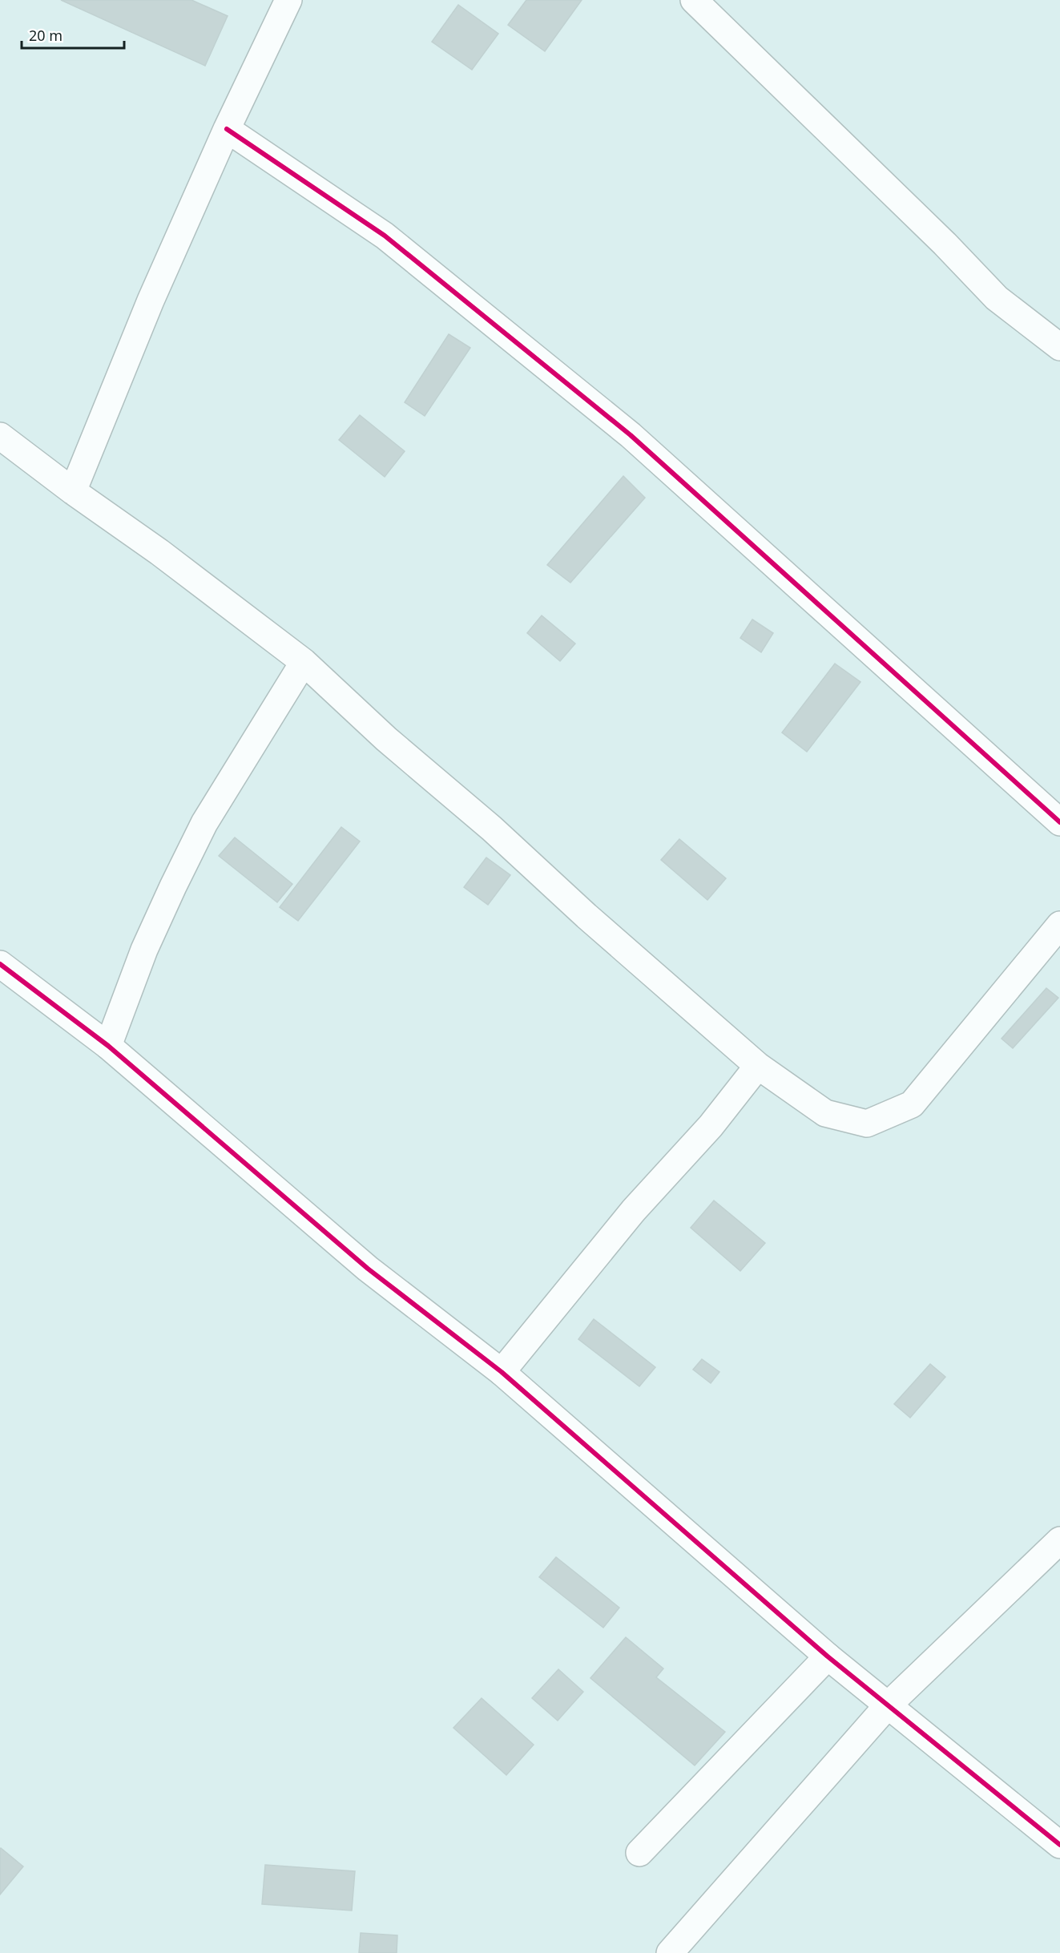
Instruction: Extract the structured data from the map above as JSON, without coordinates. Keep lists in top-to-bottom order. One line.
{"scale_bar":"20 m"}
